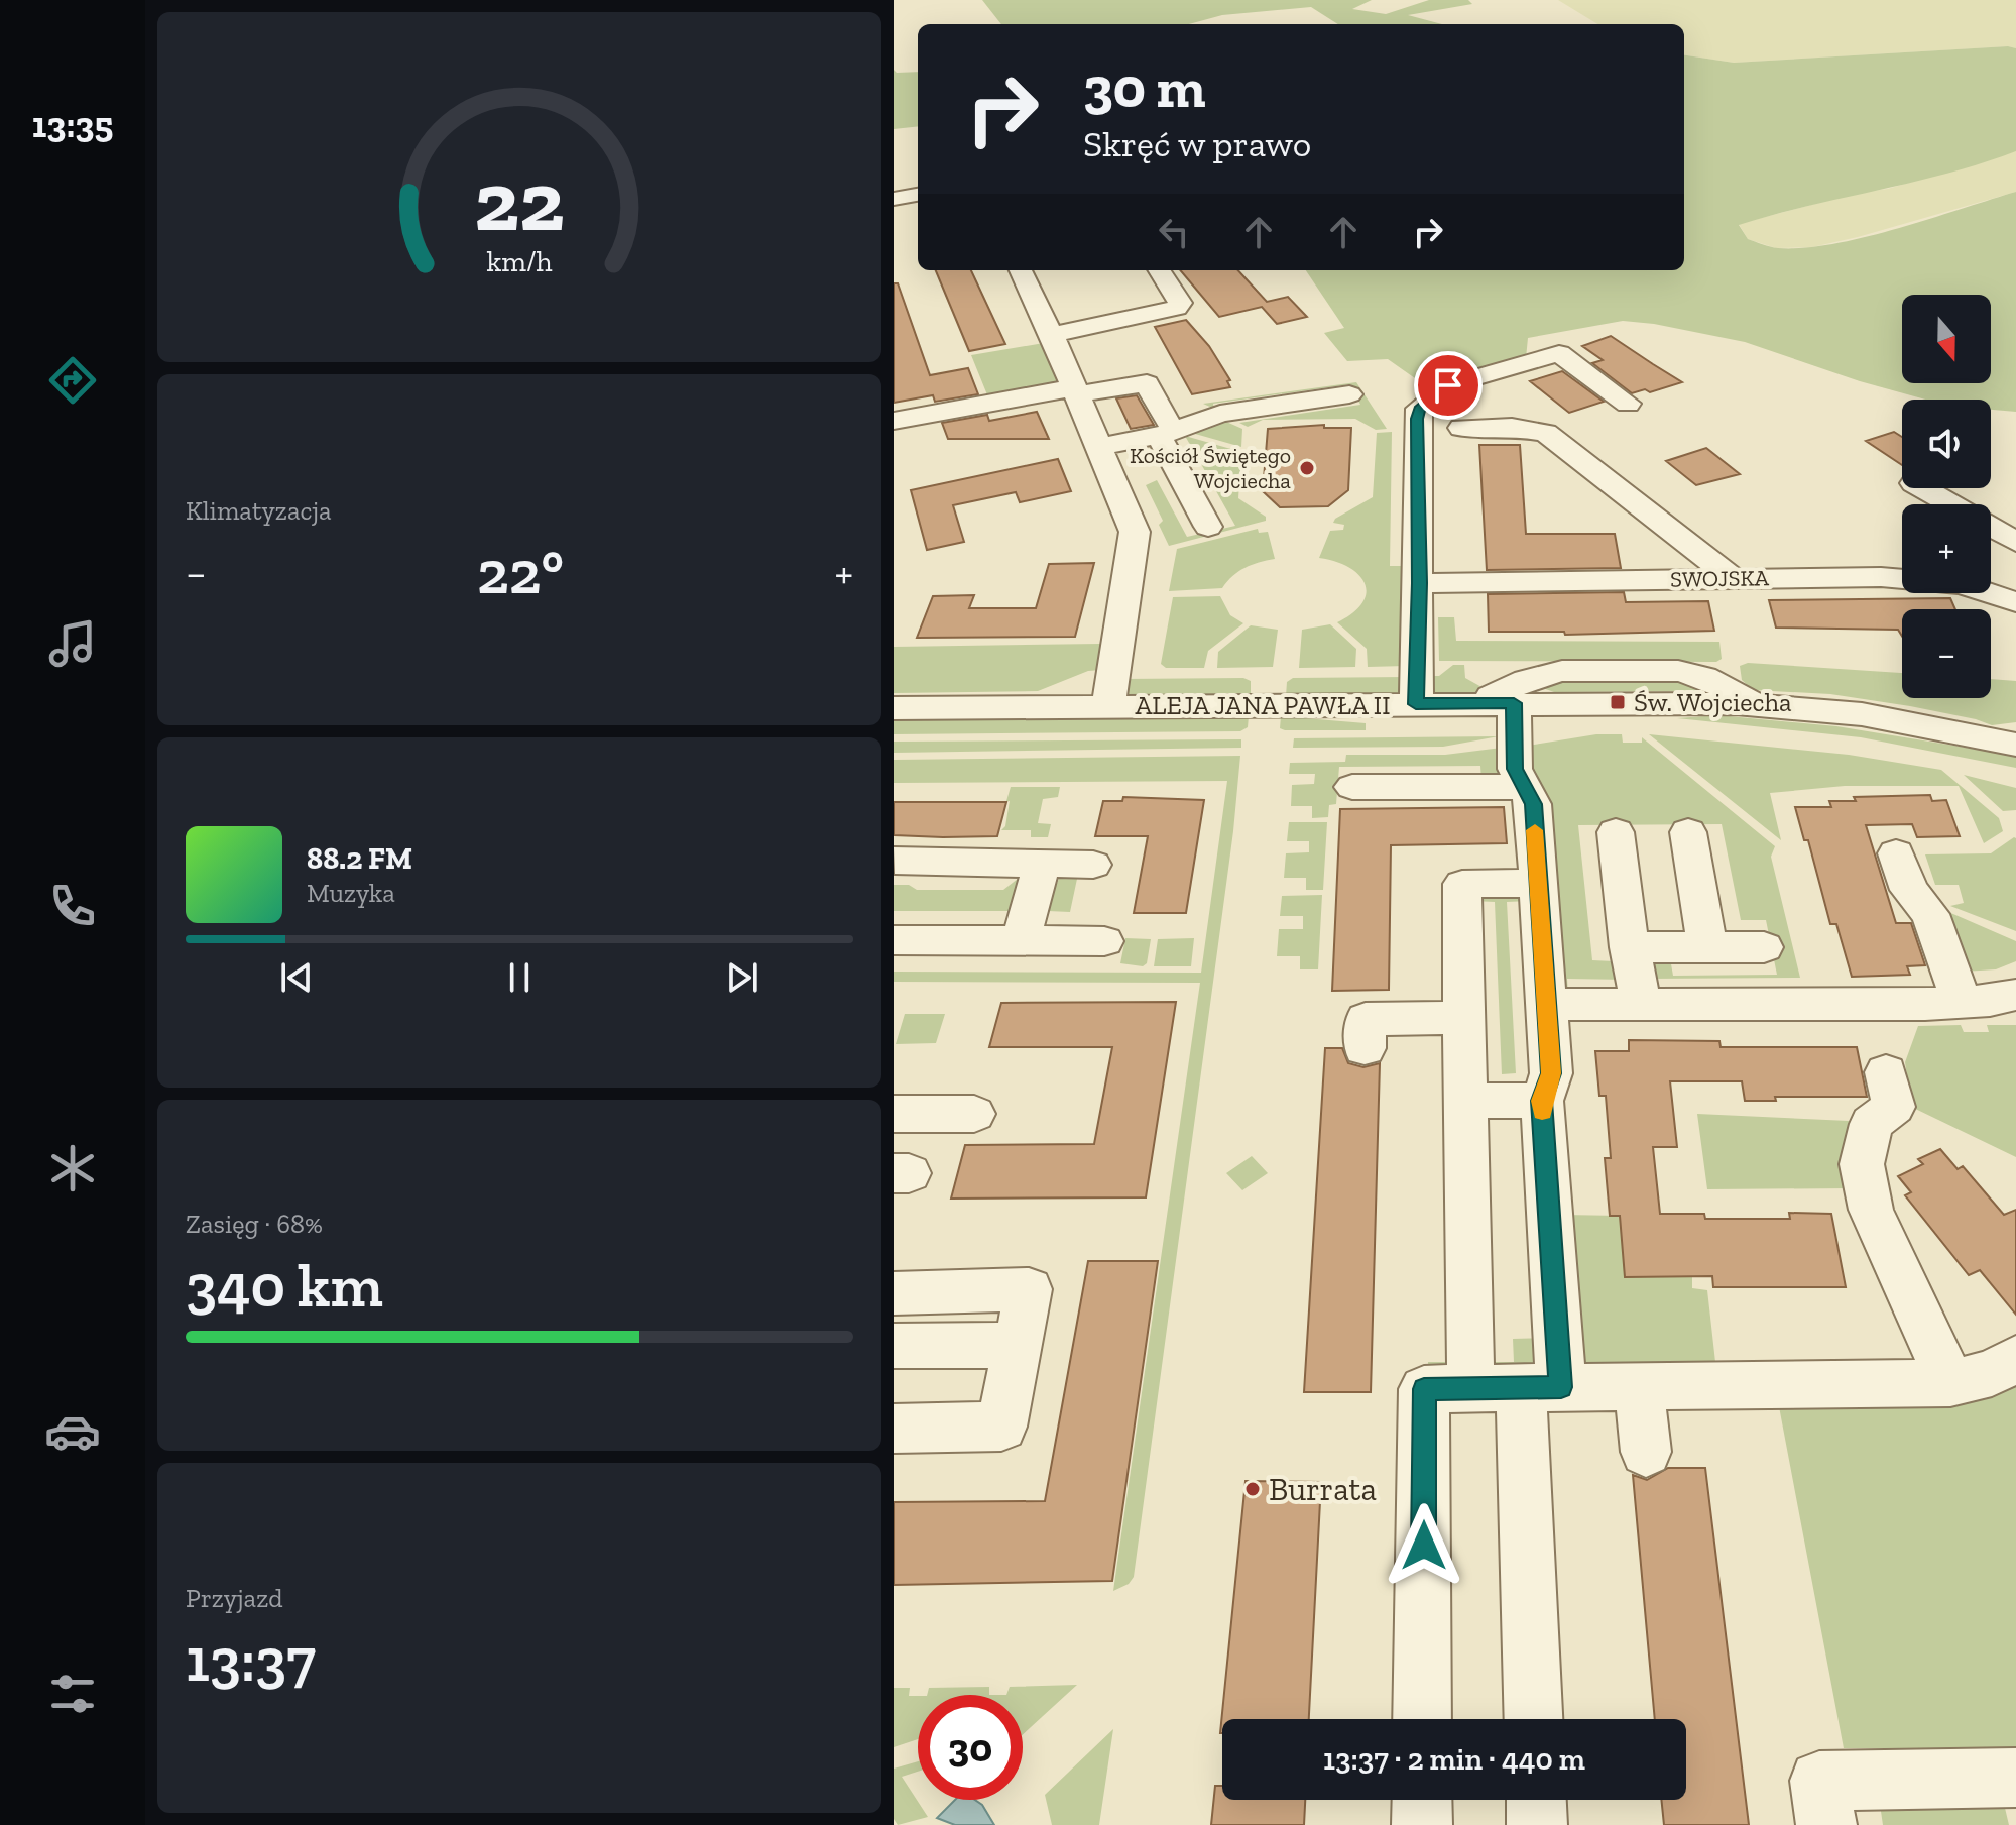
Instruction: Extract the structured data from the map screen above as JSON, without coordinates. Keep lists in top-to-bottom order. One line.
{"streets":{"street":["SWOJSKA","ALEJA JANA PAWŁA II"]},"places":{"other":["Kościół Świętego Wojciecha","Burrata"],"transit":["Św. Wojciecha"]},"north":"bottom","page":{"tabs":"13:35","turn":["30 m","Skręć w prawo"],"map_buttons":["+","−"],"tile":["Klimatyzacja",["Zasięg · 68%","340 km"],["Przyjazd","13:37"]],"heat":["−","22°","+"],"song":["88.2 FM","Muzyka"],"limit":"30","trip":"13:37 · 2 min · 440 m","gauge":["22","km/h"]}}
